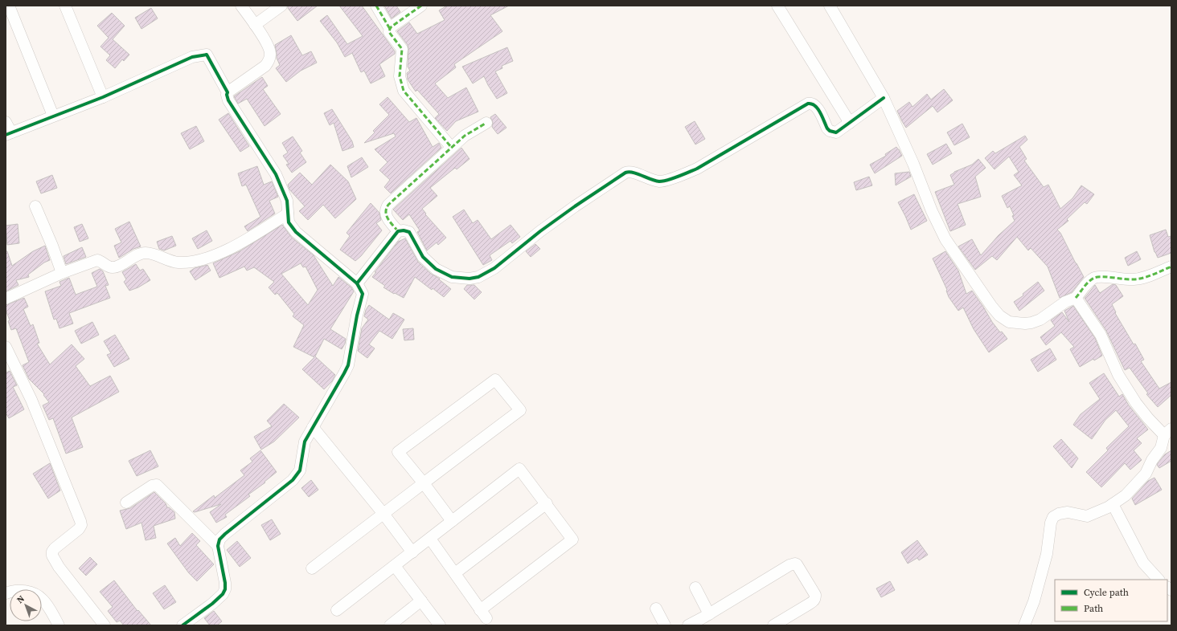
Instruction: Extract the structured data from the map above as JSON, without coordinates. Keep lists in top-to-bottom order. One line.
{"legend":["Cycle path","Path"],"north":"top left"}
